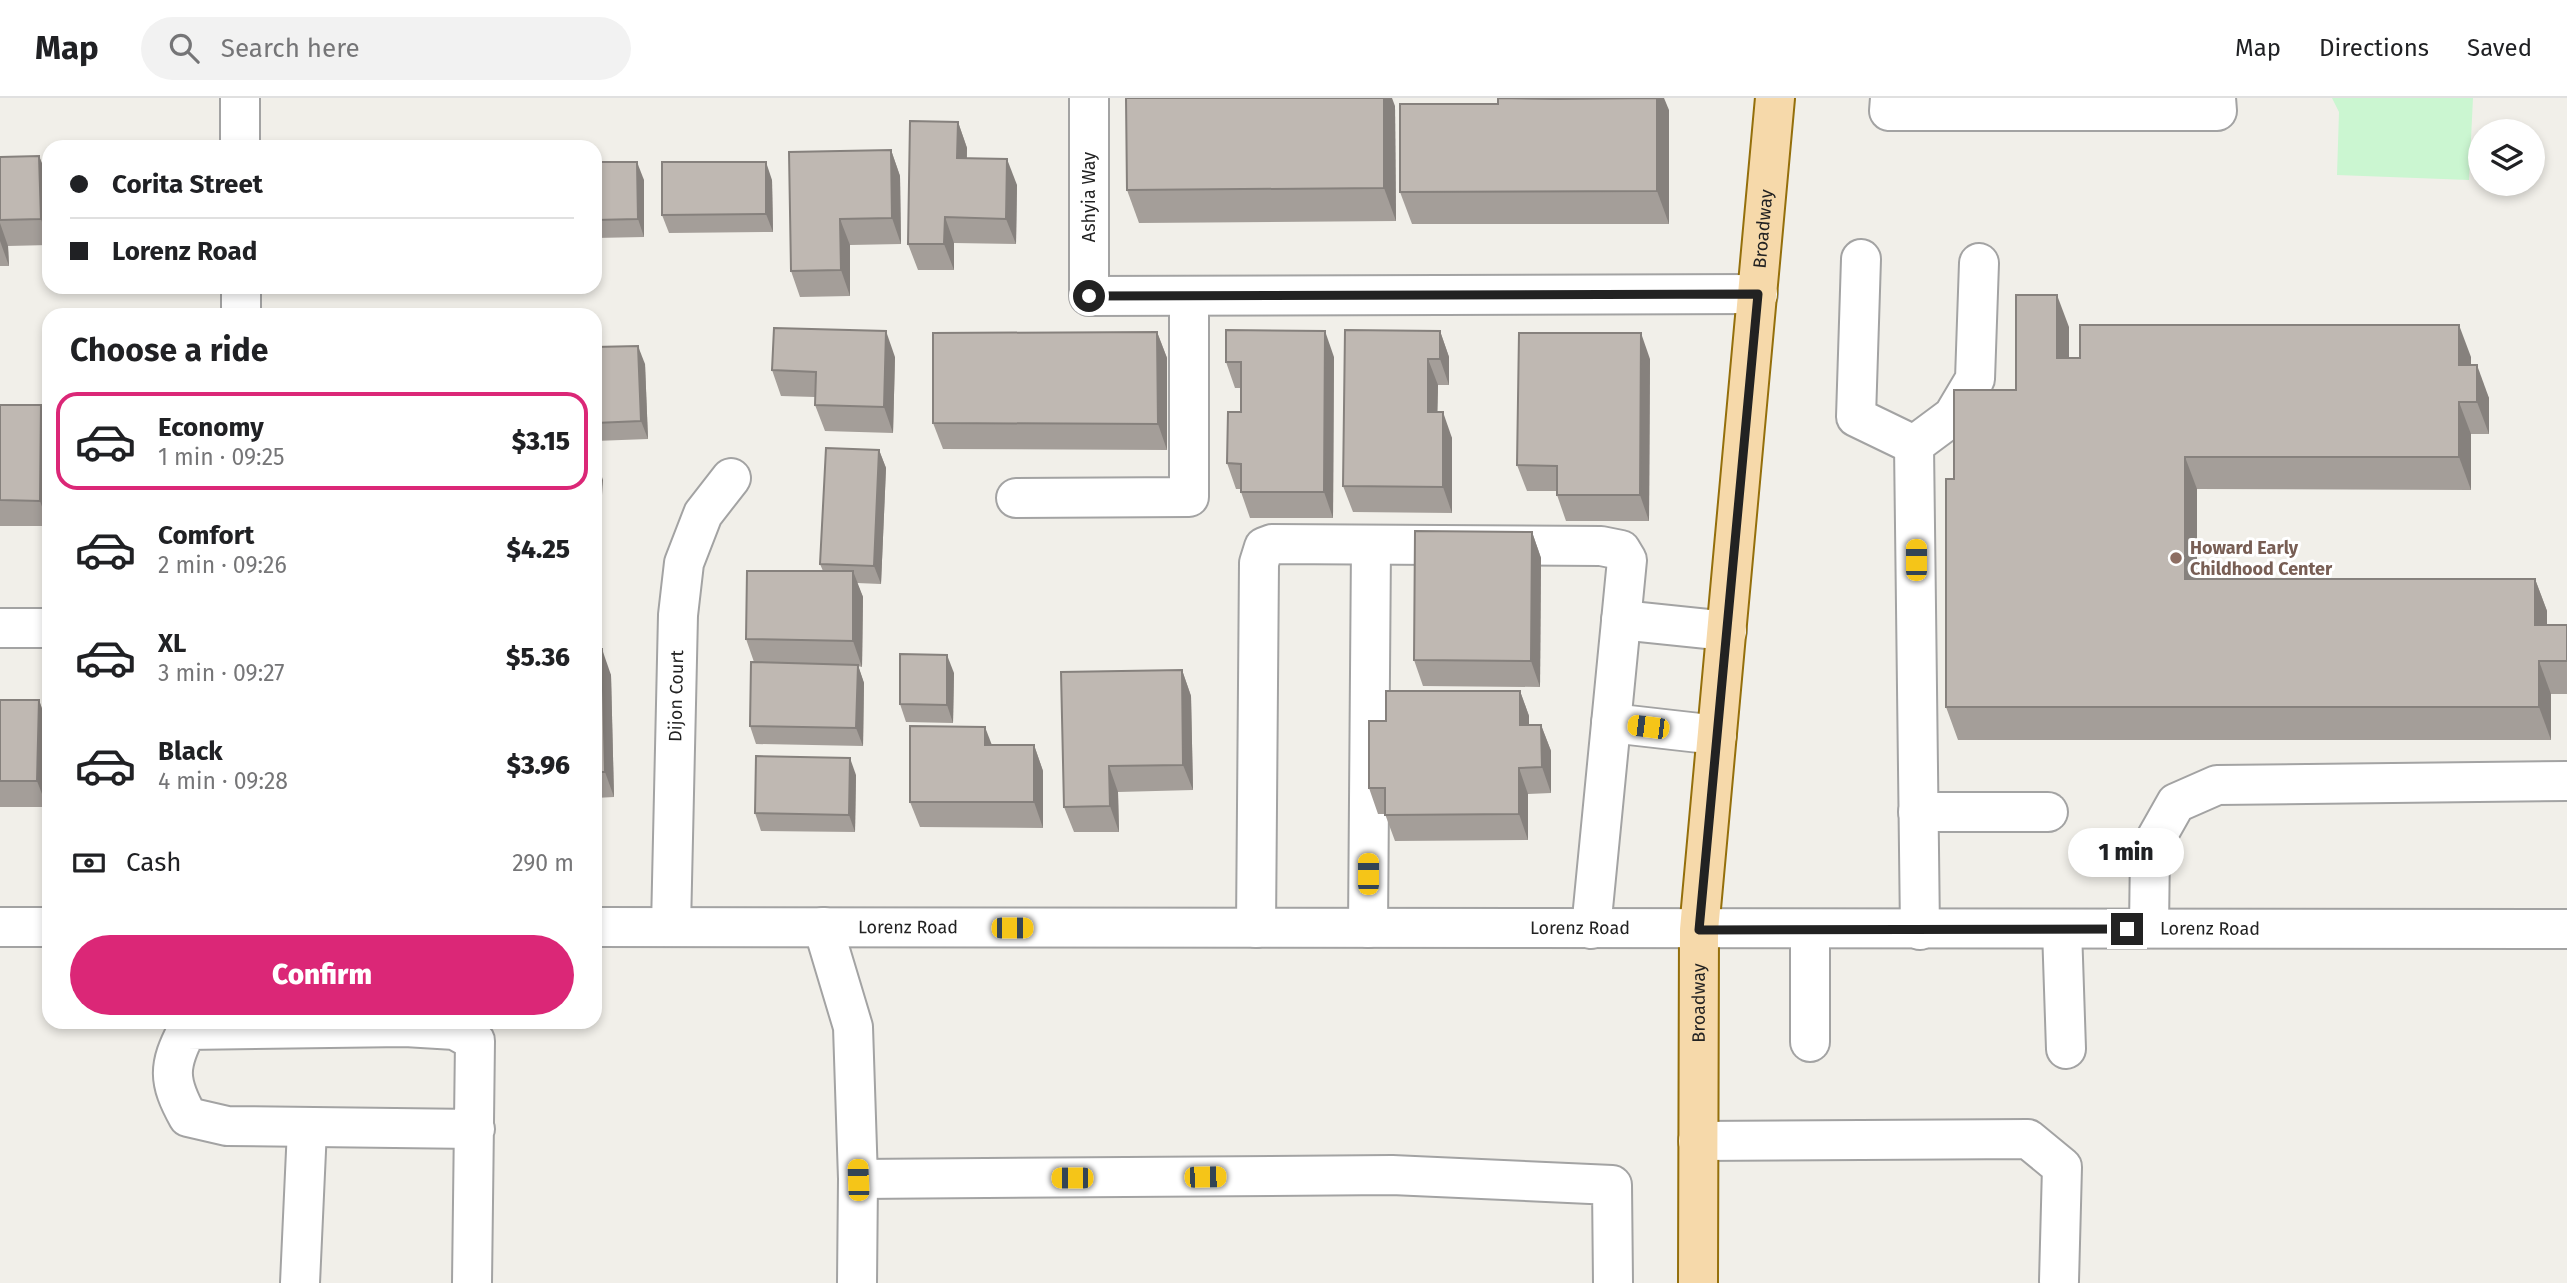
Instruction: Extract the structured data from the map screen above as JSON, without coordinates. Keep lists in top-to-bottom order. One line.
{"streets":{"main road":["Broadway"],"street":["Ashyia Way","Dijon Court","Lorenz Road"]},"crossings":[["Broadway","Lorenz Road"],["Dijon Court","Lorenz Road"]],"places":["Howard Early Childhood Center"],"page":{"header":"Map","search":"Search here","nav":["Map","Directions","Saved"],"banner":["Corita Street","Lorenz Road"],"heading":"Choose a ride","list":[{"name":"Economy","note":"1 min · 09:25","value":"$3.15"},{"name":"Comfort","note":"2 min · 09:26","value":"$4.25"},{"name":"XL","note":"3 min · 09:27","value":"$5.36"},{"name":"Black","note":"4 min · 09:28","value":"$3.96"}],"pay":["Cash","290 m"],"bubble":"1 min","buttons":"Confirm"}}
